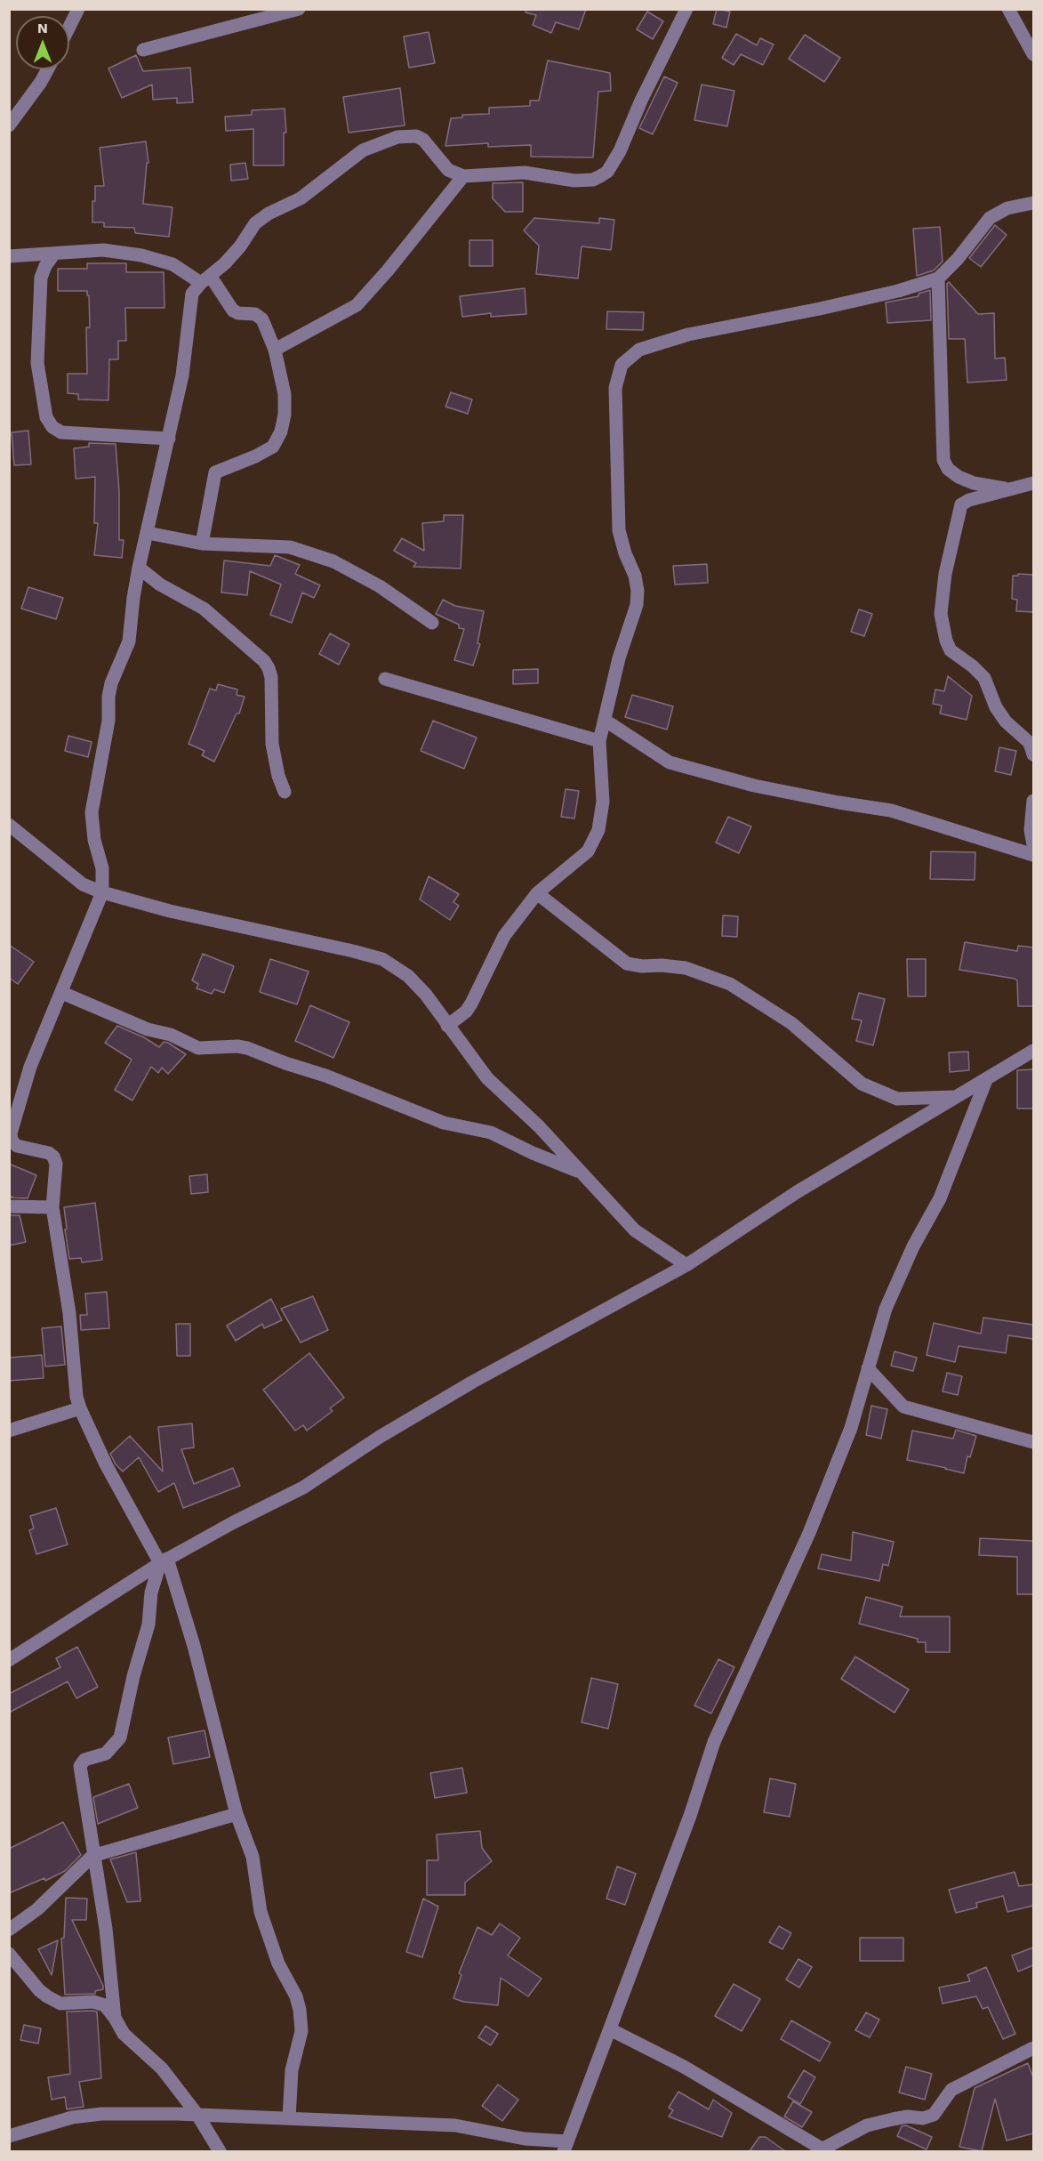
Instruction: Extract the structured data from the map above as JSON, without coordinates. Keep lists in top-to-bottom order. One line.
{"north":"top"}
